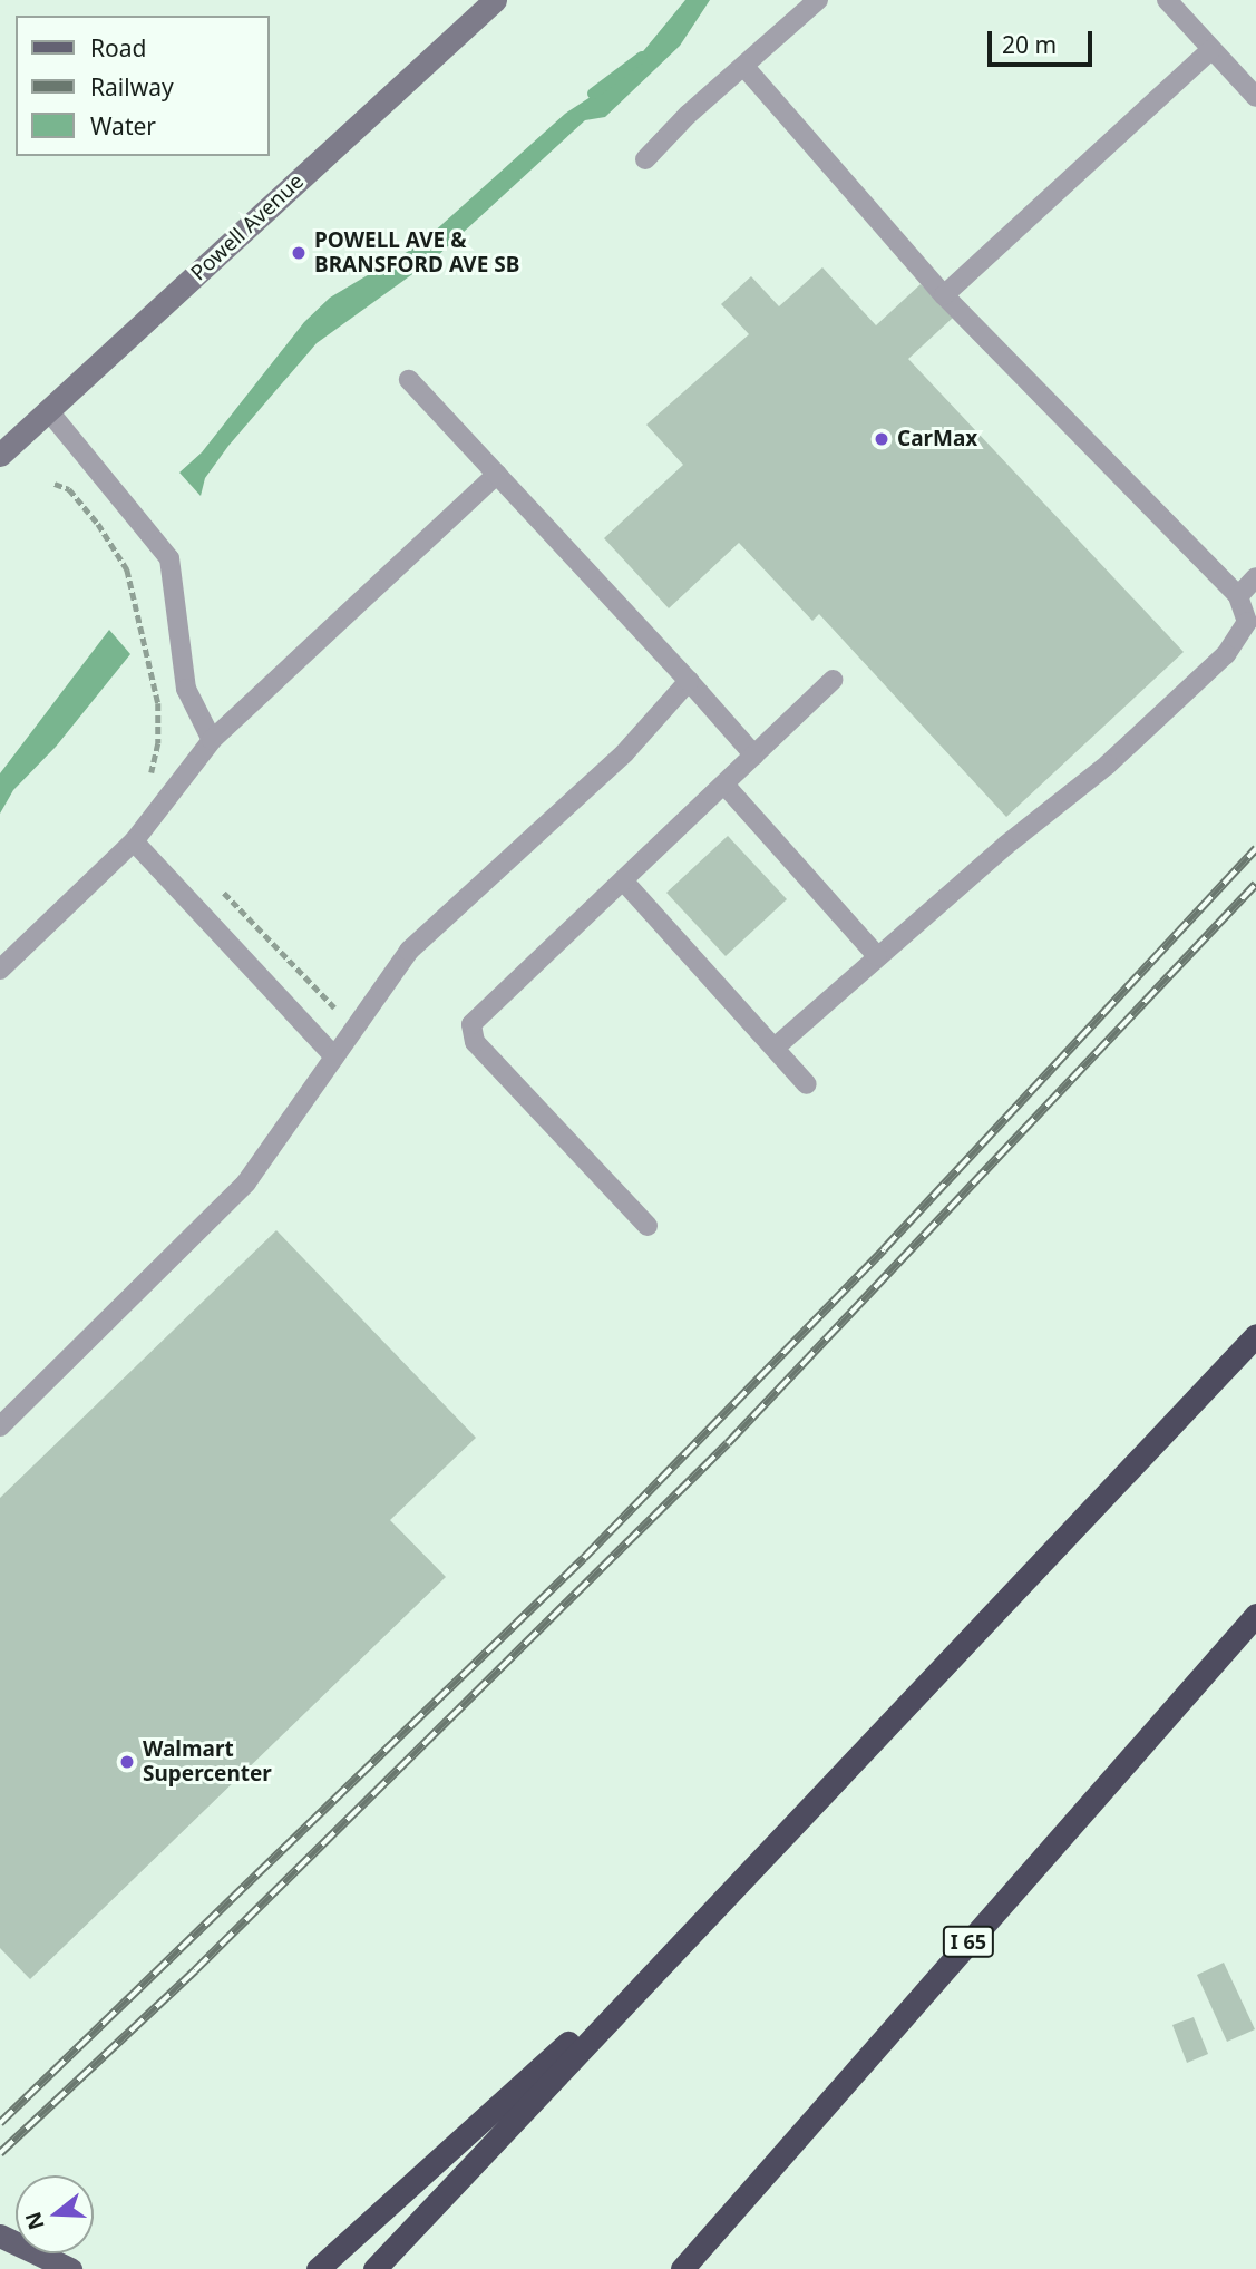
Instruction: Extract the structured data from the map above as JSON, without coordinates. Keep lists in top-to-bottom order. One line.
{"streets":{"highway":["I 65"],"main road":["Powell Avenue"]},"places":["POWELL AVE & BRANSFORD AVE SB","CarMax","Walmart Supercenter"],"legend":["Road","Railway","Water"],"scale_bar":"20 m","north":"left"}
